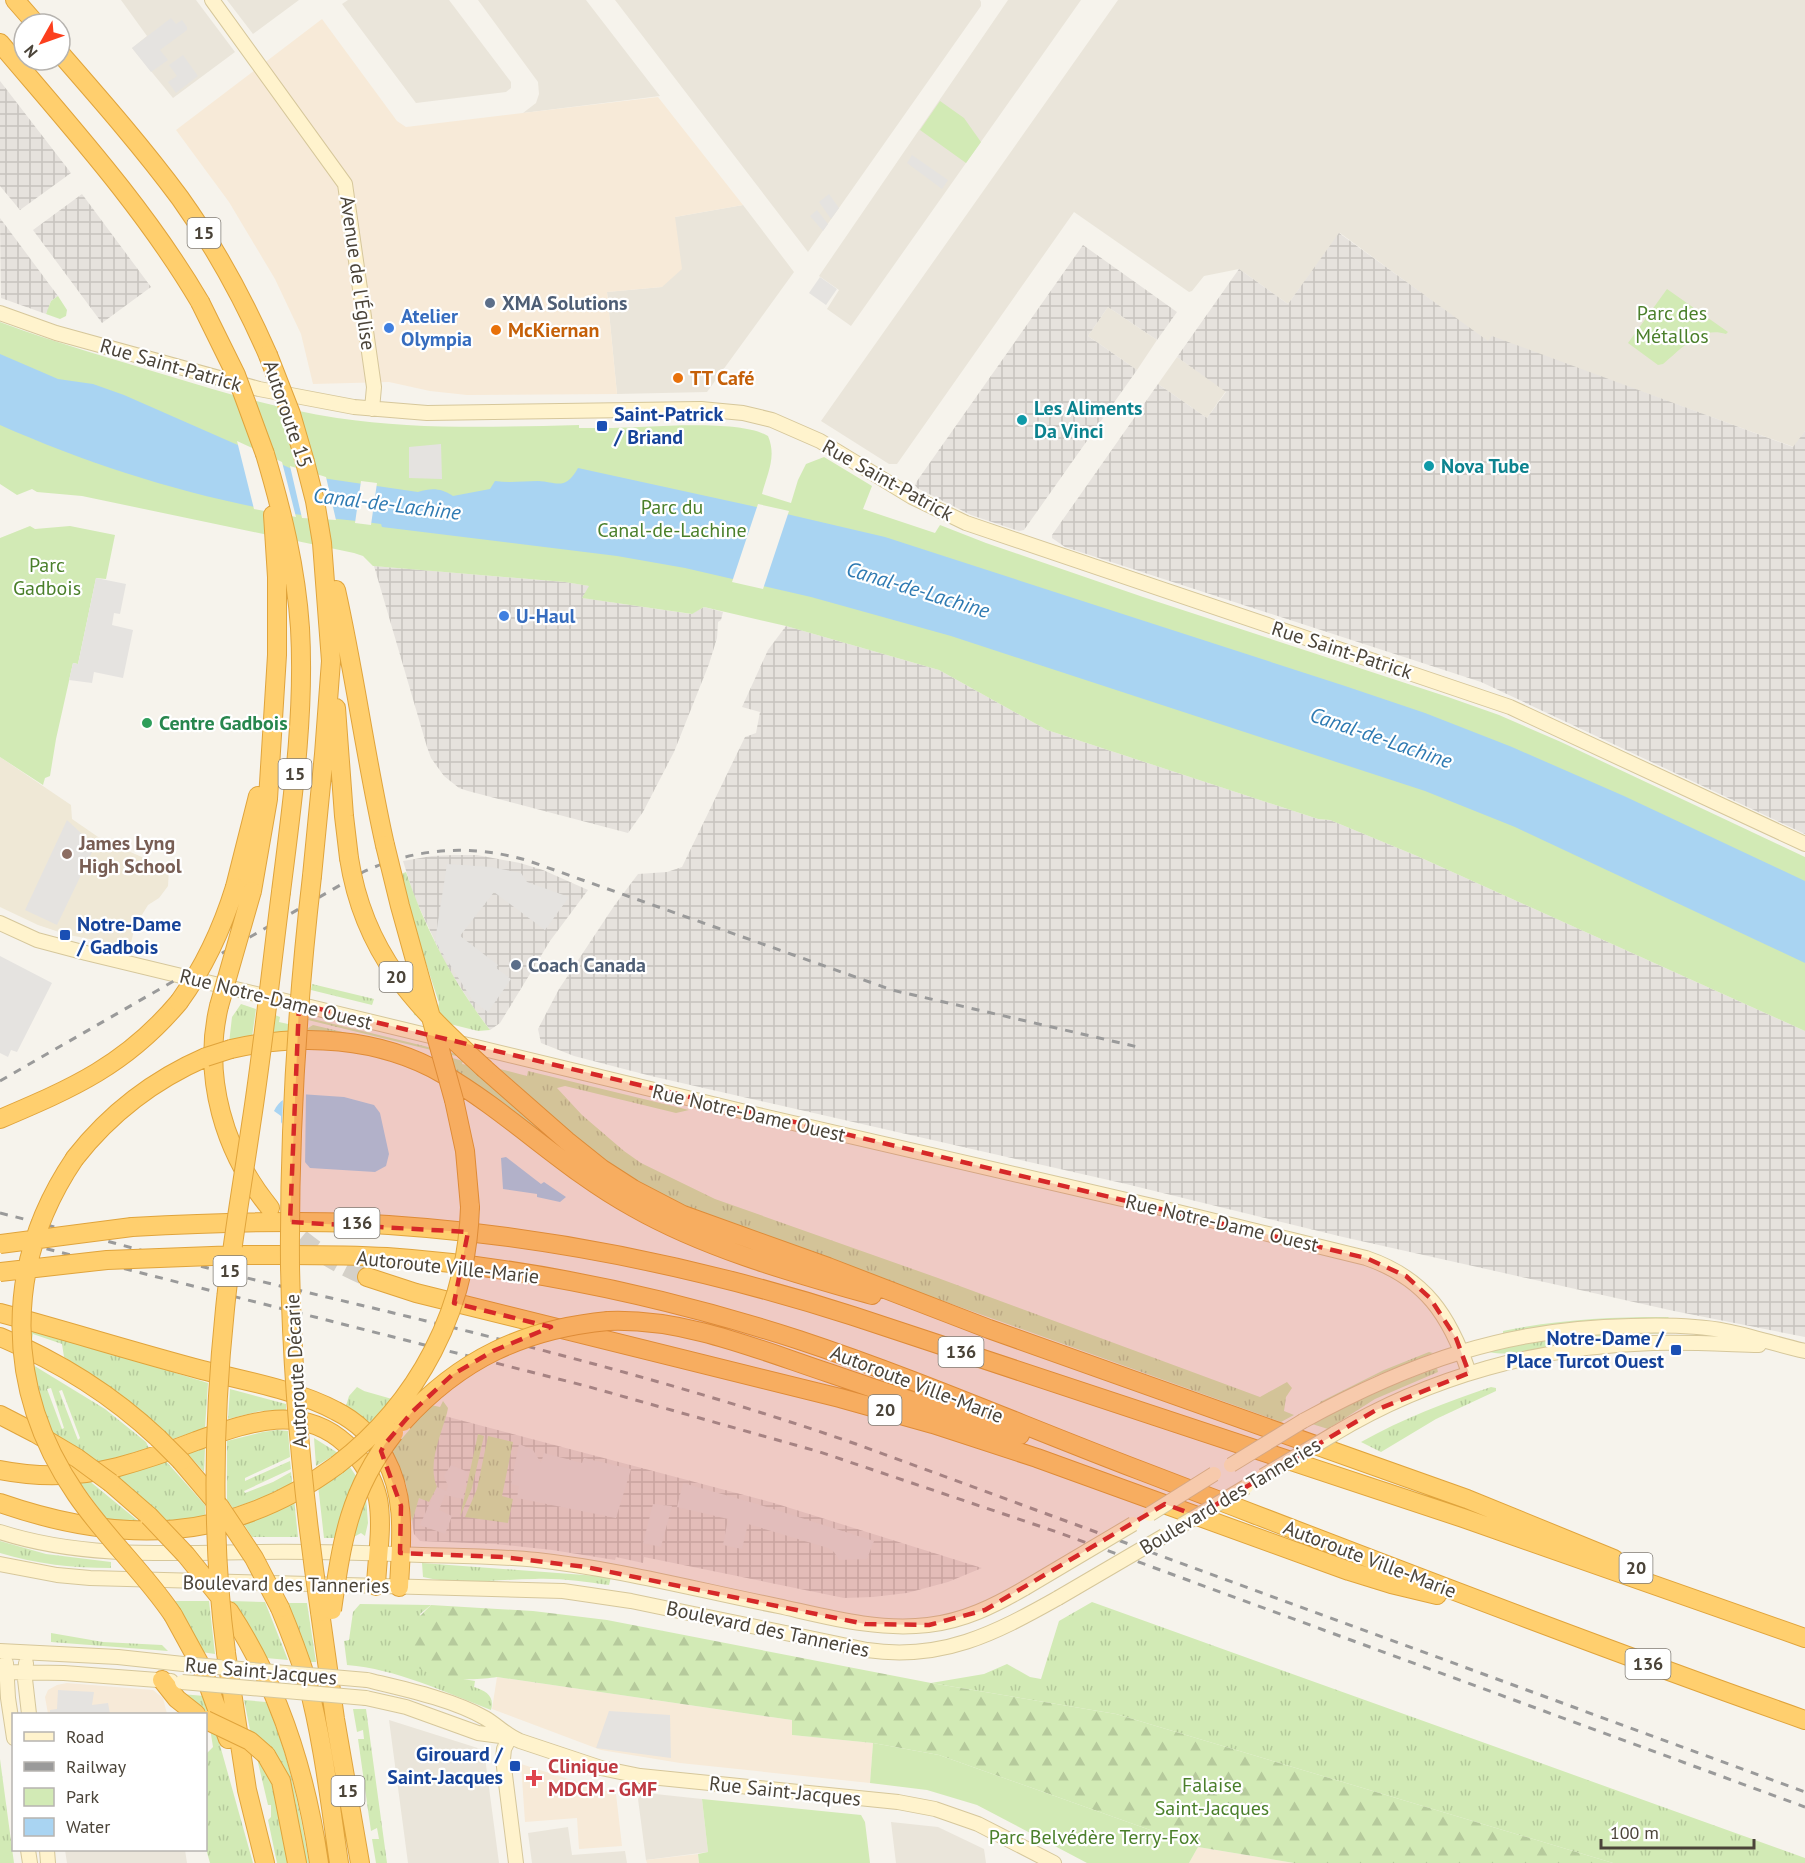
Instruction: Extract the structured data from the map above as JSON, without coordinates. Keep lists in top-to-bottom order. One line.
{"streets":{"highway":["15","Autoroute 15","20","136","Autoroute Ville-Marie","Autoroute Décarie"],"main road":["Avenue de l'Église","Rue Saint-Patrick","Rue Notre-Dame Ouest","Boulevard des Tanneries","Rue Saint-Jacques"]},"crossings":[["15","Autoroute 15"],["Avenue de l'Église","Rue Saint-Patrick"],["Autoroute 15","20"],["Autoroute 15","Autoroute Décarie"],["20","Autoroute Ville-Marie"],["Rue Notre-Dame Ouest","Boulevard des Tanneries"]],"water":["Canal-de-Lachine"],"parks":["Parc des Métallos","Parc du Canal-de-Lachine","Parc Gadbois","Falaise Saint-Jacques","Parc Belvédère Terry-Fox"],"places":{"other":["XMA Solutions","Atelier Olympia","McKiernan","TT Café","Les Aliments Da Vinci","Nova Tube","U-Haul","Centre Gadbois","James Lyng High School","Coach Canada"],"transit":["Saint-Patrick / Briand","Notre-Dame / Gadbois","Notre-Dame / Place Turcot Ouest","Girouard / Saint-Jacques"],"health":["Clinique MDCM - GMF"]},"legend":["Road","Railway","Park","Water"],"scale_bar":"100 m","north":"bottom left"}
